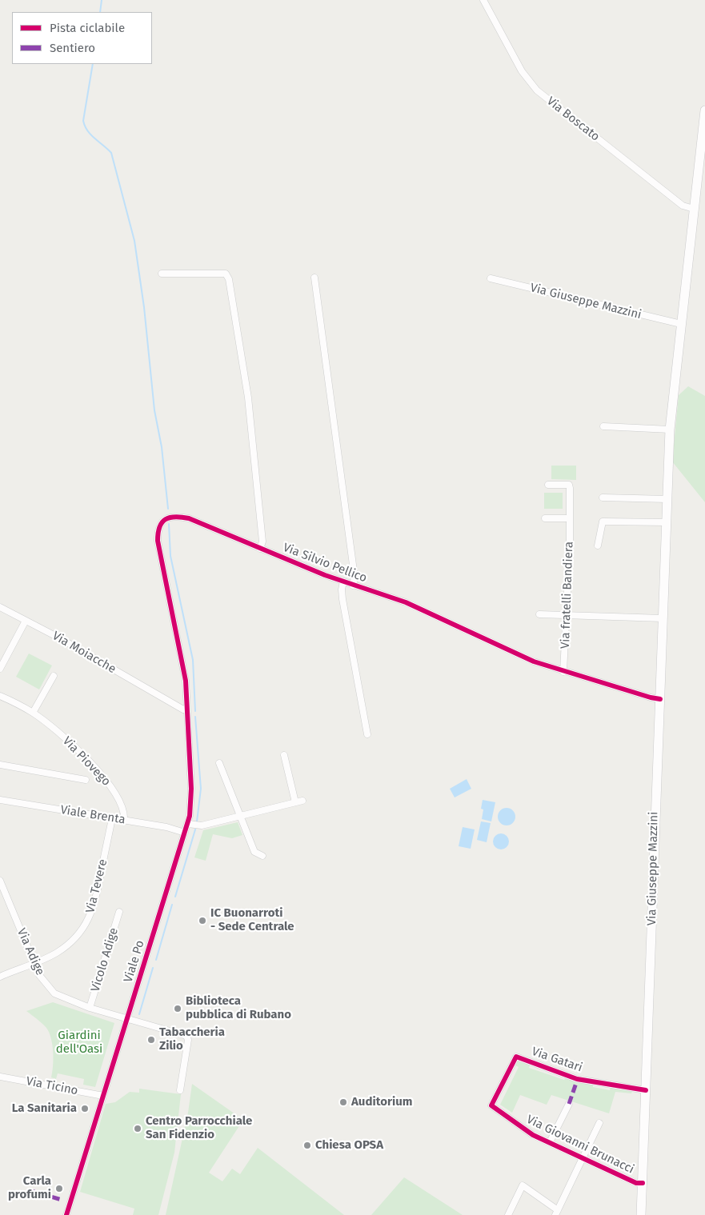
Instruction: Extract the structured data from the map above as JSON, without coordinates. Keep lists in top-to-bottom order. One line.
{"streets":{"main road":["Via Giuseppe Mazzini"],"street":["Via Boscato","Via Silvio Pellico","Via fratelli Bandiera","Via Moiacche","Via Piovego","Viale Brenta","Via Tevere","Via Adige","Vicolo Adige","Viale Po","Via Gatari","Via Ticino","Via Giovanni Brunacci"]},"crossings":[["Via Boscato","Via Giuseppe Mazzini"],["Via Giuseppe Mazzini","Via Silvio Pellico"],["Via Giuseppe Mazzini","Via Gatari"],["Via Giuseppe Mazzini","Via Giovanni Brunacci"],["Via Silvio Pellico","Via fratelli Bandiera"],["Via Silvio Pellico","Via Moiacche"],["Via Silvio Pellico","Viale Po"],["Via Moiacche","Viale Po"],["Via Piovego","Viale Brenta"],["Viale Brenta","Via Tevere"],["Viale Brenta","Viale Po"],["Via Tevere","Via Adige"],["Via Adige","Vicolo Adige"],["Via Adige","Viale Po"],["Viale Po","Via Ticino"],["Via Gatari","Via Giovanni Brunacci"]],"parks":["Giardini dell'Oasi"],"places":["IC Buonarroti - Sede Centrale","Biblioteca pubblica di Rubano","Tabaccheria Zilio","Auditorium","La Sanitaria","Centro Parrocchiale San Fidenzio","Chiesa OPSA","Carla profumi"],"legend":["Pista ciclabile","Sentiero"]}
